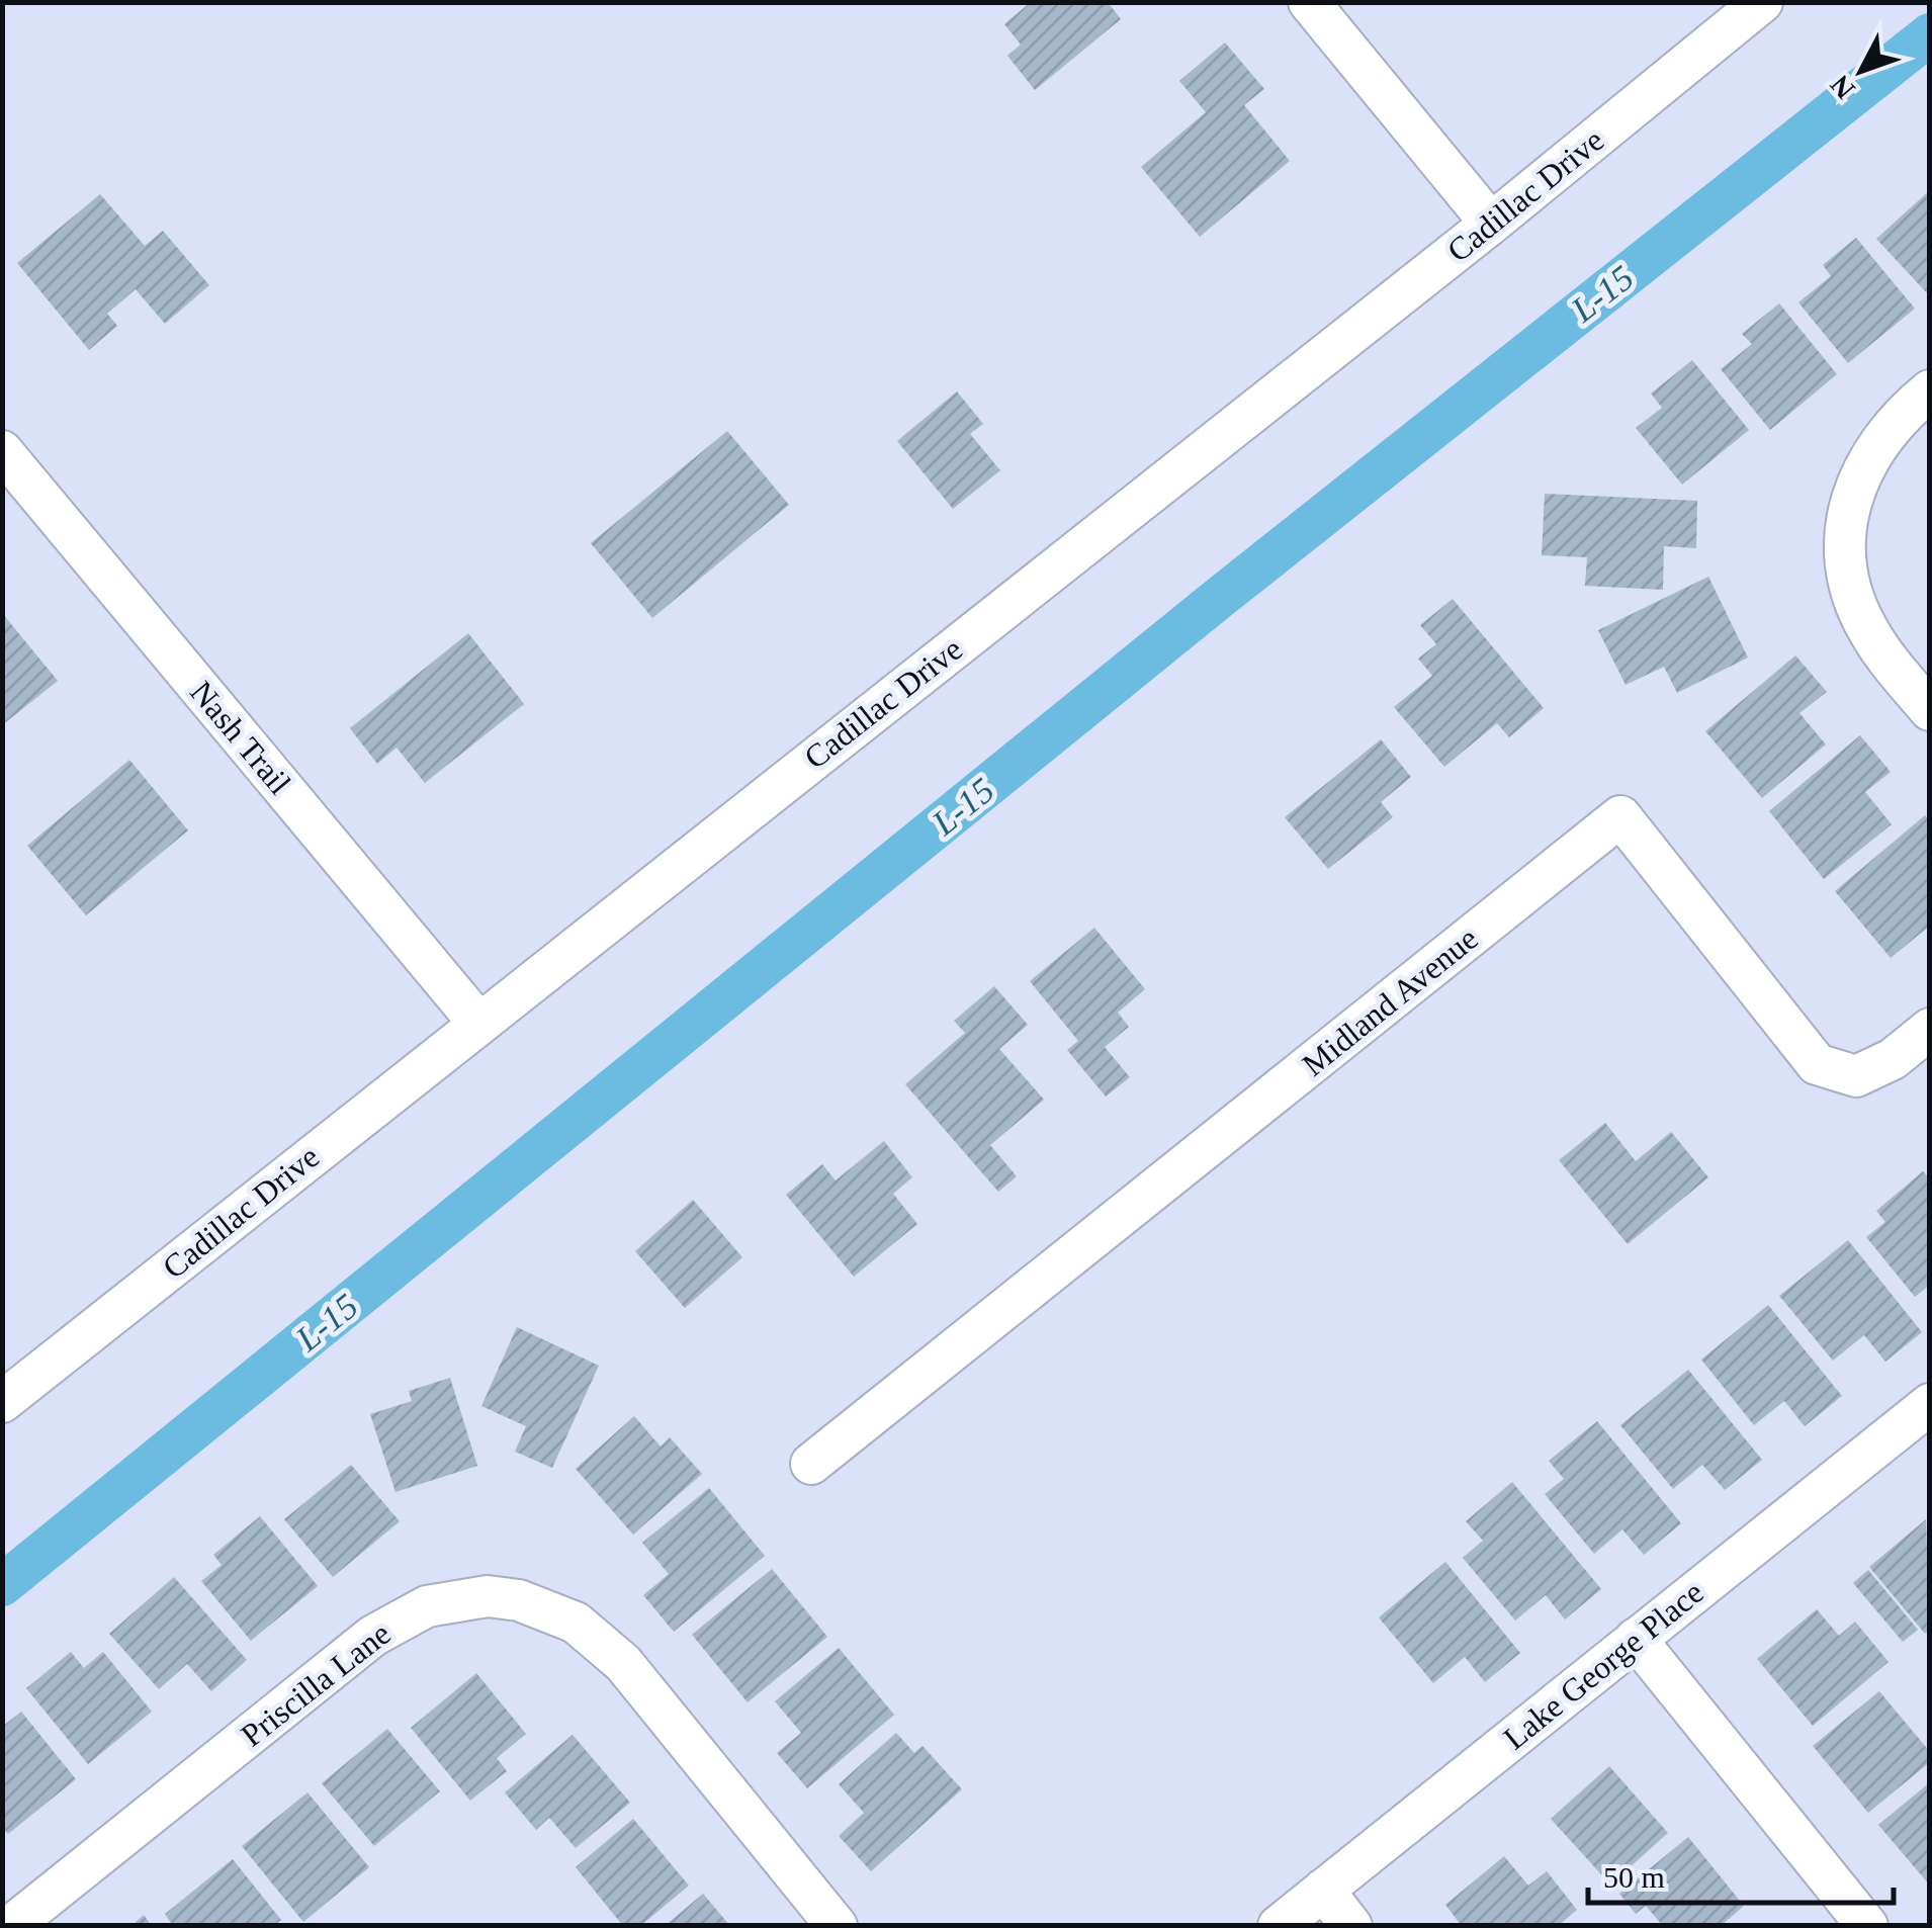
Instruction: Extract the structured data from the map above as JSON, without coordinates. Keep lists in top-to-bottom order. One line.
{"streets":{"street":["Cadillac Drive","Nash Trail","Midland Avenue","Lake George Place","Priscilla Lane"]},"crossings":[["Cadillac Drive","Nash Trail"]],"water":["L-15"],"scale_bar":"50 m","north":"bottom left"}
